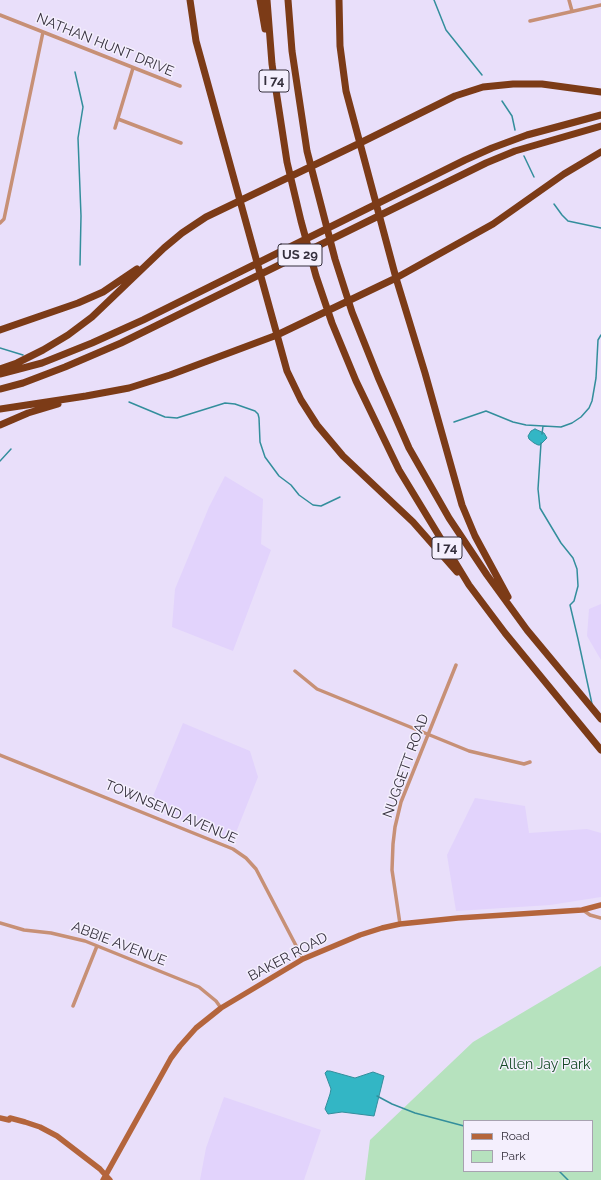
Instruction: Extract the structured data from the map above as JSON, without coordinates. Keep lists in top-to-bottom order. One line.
{"streets":{"highway":["I 74","US 29"],"street":["NATHAN HUNT DRIVE","NUGGETT ROAD","TOWNSEND AVENUE","ABBIE AVENUE","BAKER ROAD"]},"crossings":[["NUGGETT ROAD","BAKER ROAD"],["TOWNSEND AVENUE","BAKER ROAD"],["ABBIE AVENUE","BAKER ROAD"]],"parks":["Allen Jay Park"],"legend":["Road","Park"]}
